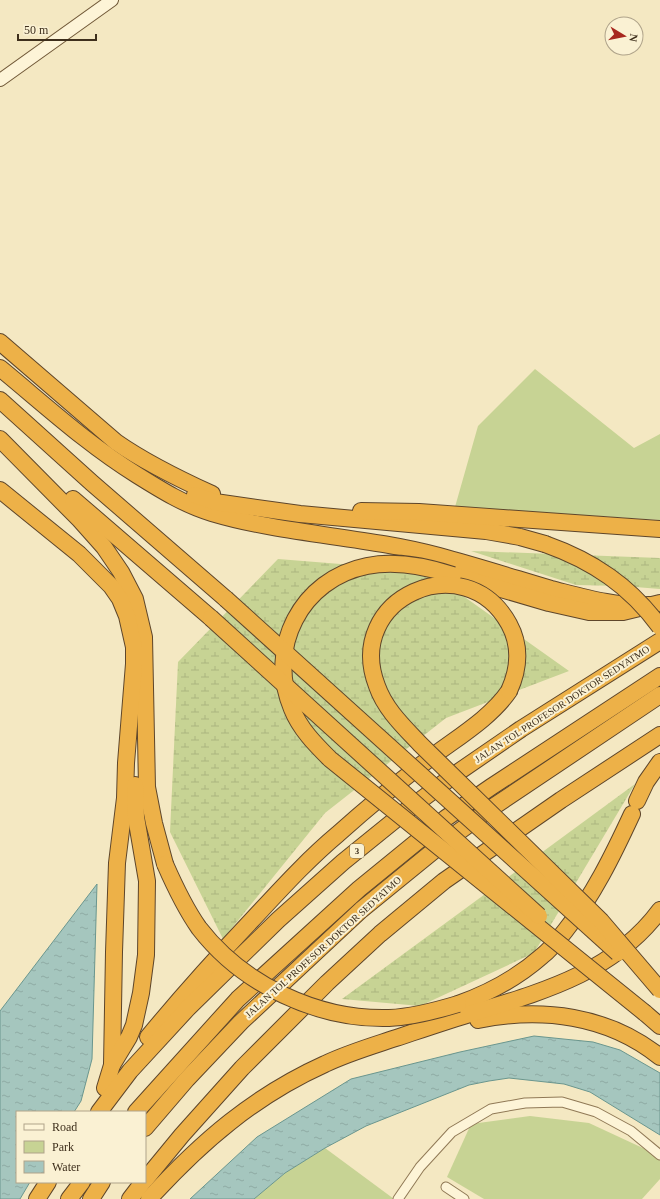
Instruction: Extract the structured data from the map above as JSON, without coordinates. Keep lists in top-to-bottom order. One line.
{"streets":{"highway":["JALAN TOL PROFESOR DOKTOR SEDYATMO","3"]},"legend":["Road","Park","Water"],"scale_bar":"50 m","north":"right"}
